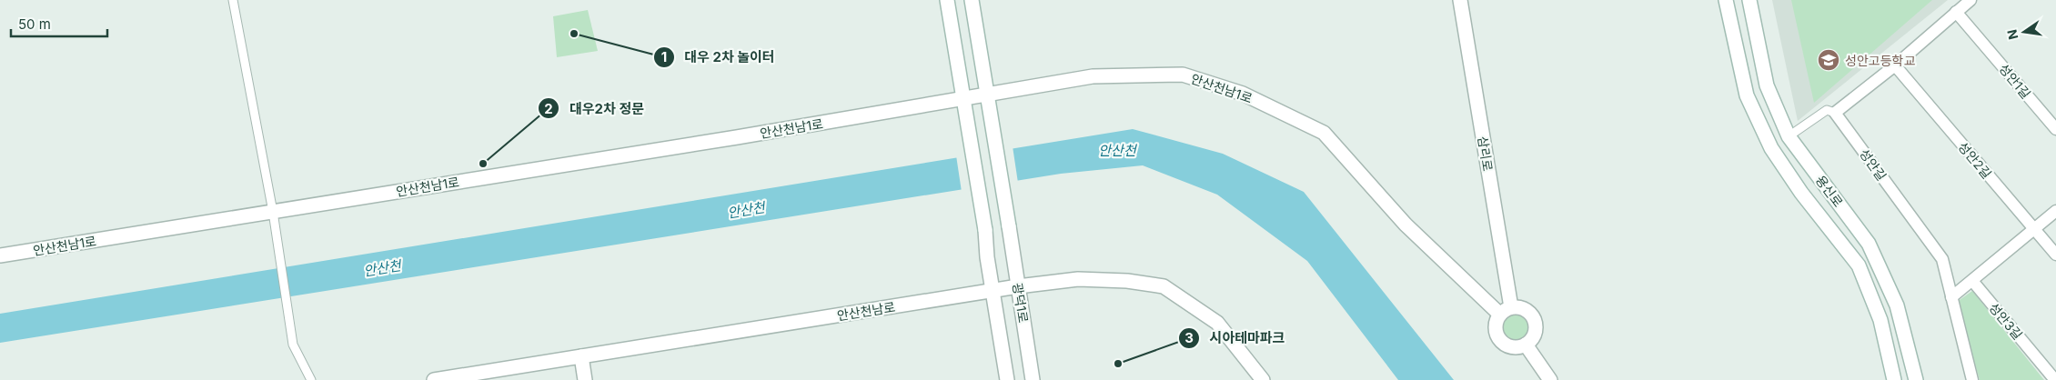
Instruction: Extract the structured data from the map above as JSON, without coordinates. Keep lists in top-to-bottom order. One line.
{"streets":{"street":["성안1길","안산천남1로","삼리로","성안2길","성안길","용신로","광덕1로","안산천남로","성안3길"]},"crossings":[["안산천남1로","삼리로"],["안산천남1로","광덕1로"],["광덕1로","안산천남로"]],"water":["안산천"],"places":{"other":["대우 2차 놀이터","대우2차 정문","시아테마파크"],"school or university":["성안고등학교"]},"scale_bar":"50 m","north":"left"}
